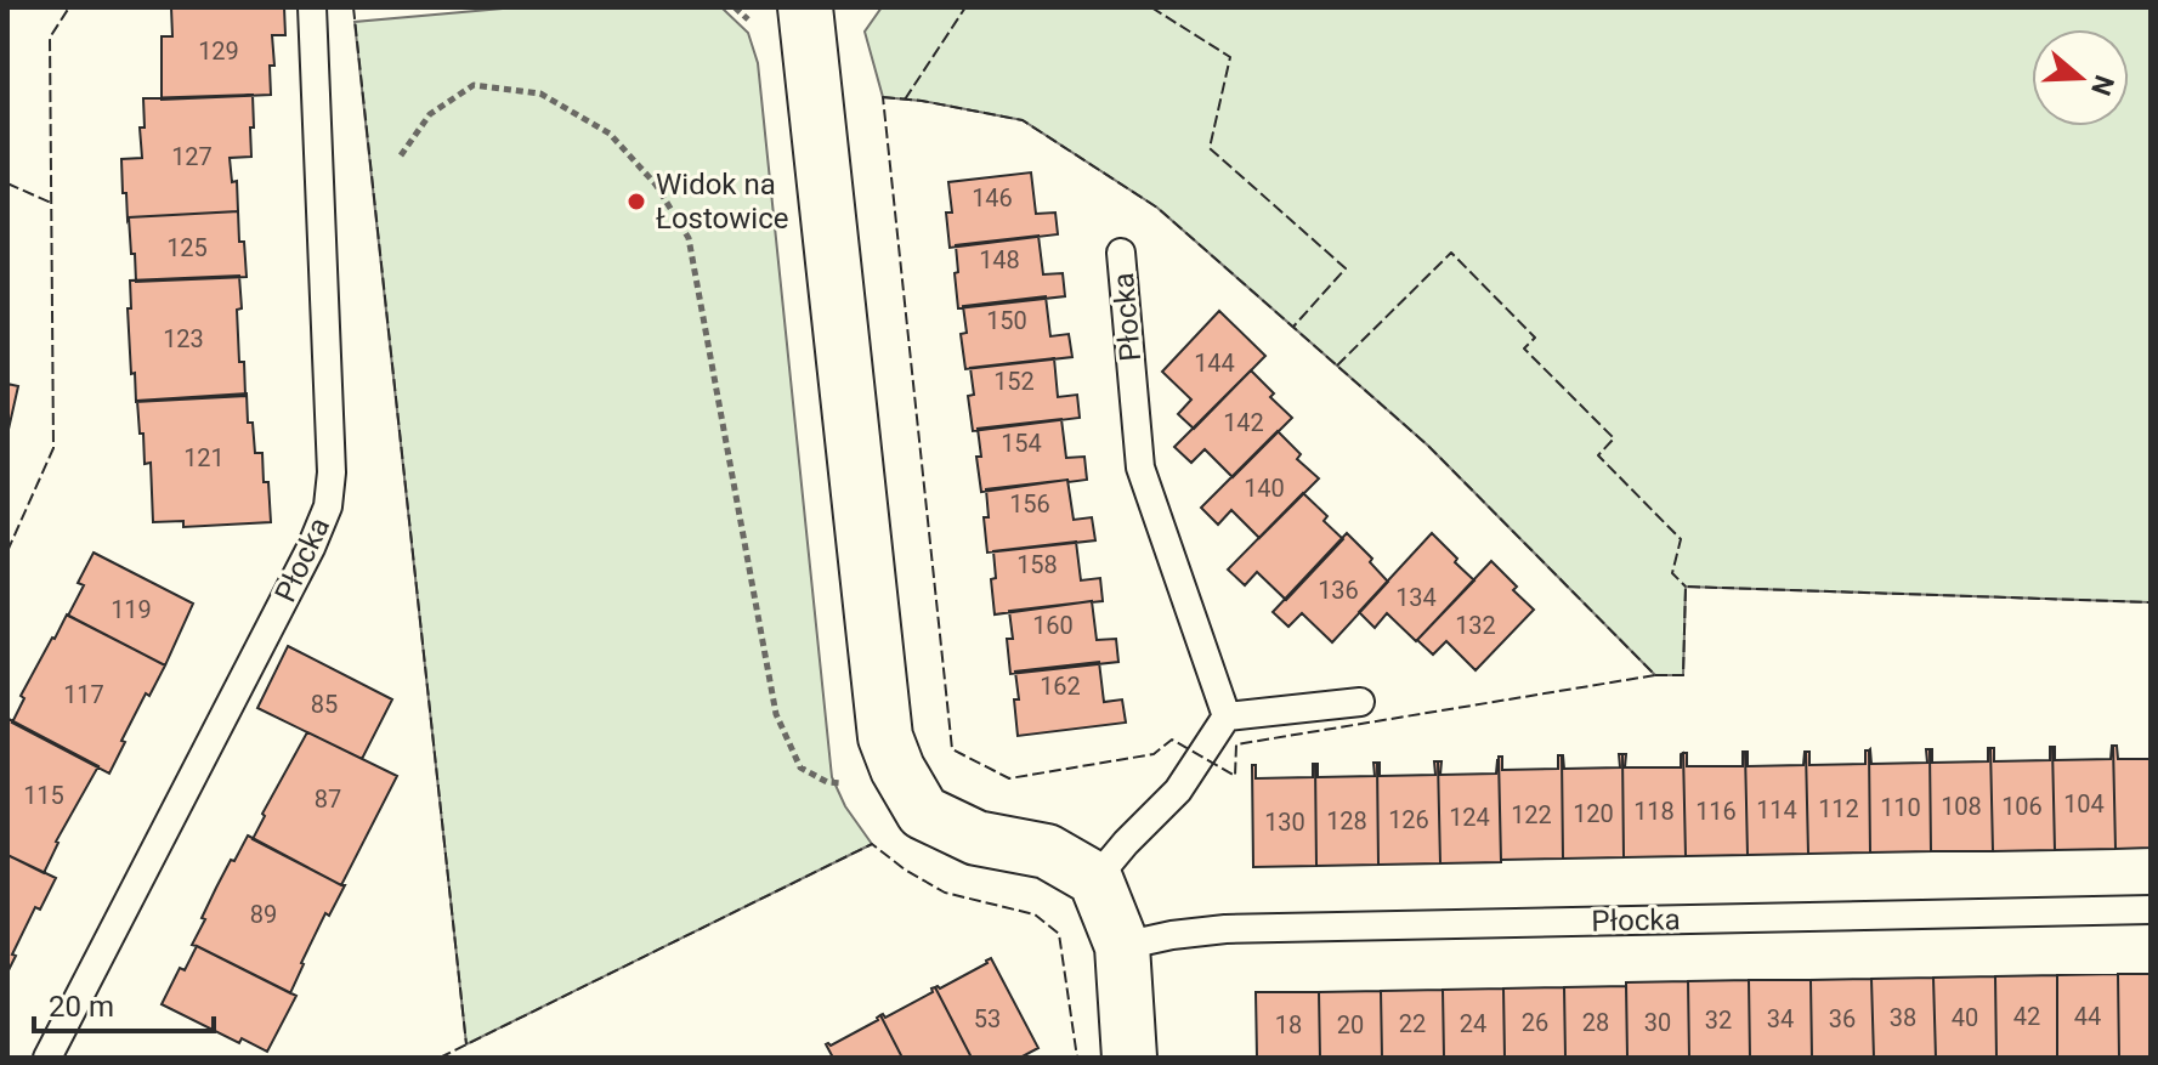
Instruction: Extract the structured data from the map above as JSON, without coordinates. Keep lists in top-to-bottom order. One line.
{"streets":{"lane":["Płocka"]},"places":["Widok na Łostowice"],"house_numbers":["129","127","146","125","148","150","123","144","152","142","154","121","140","156","158","136","134","119","160","132","162","117","85","115","87","104","108","106","110","112","114","118","116","120","122","124","126","128","130","89","42","44","38","40","53","34","36","32","26","28","30","22","24","18","20"],"scale_bar":"20 m","north":"right"}
